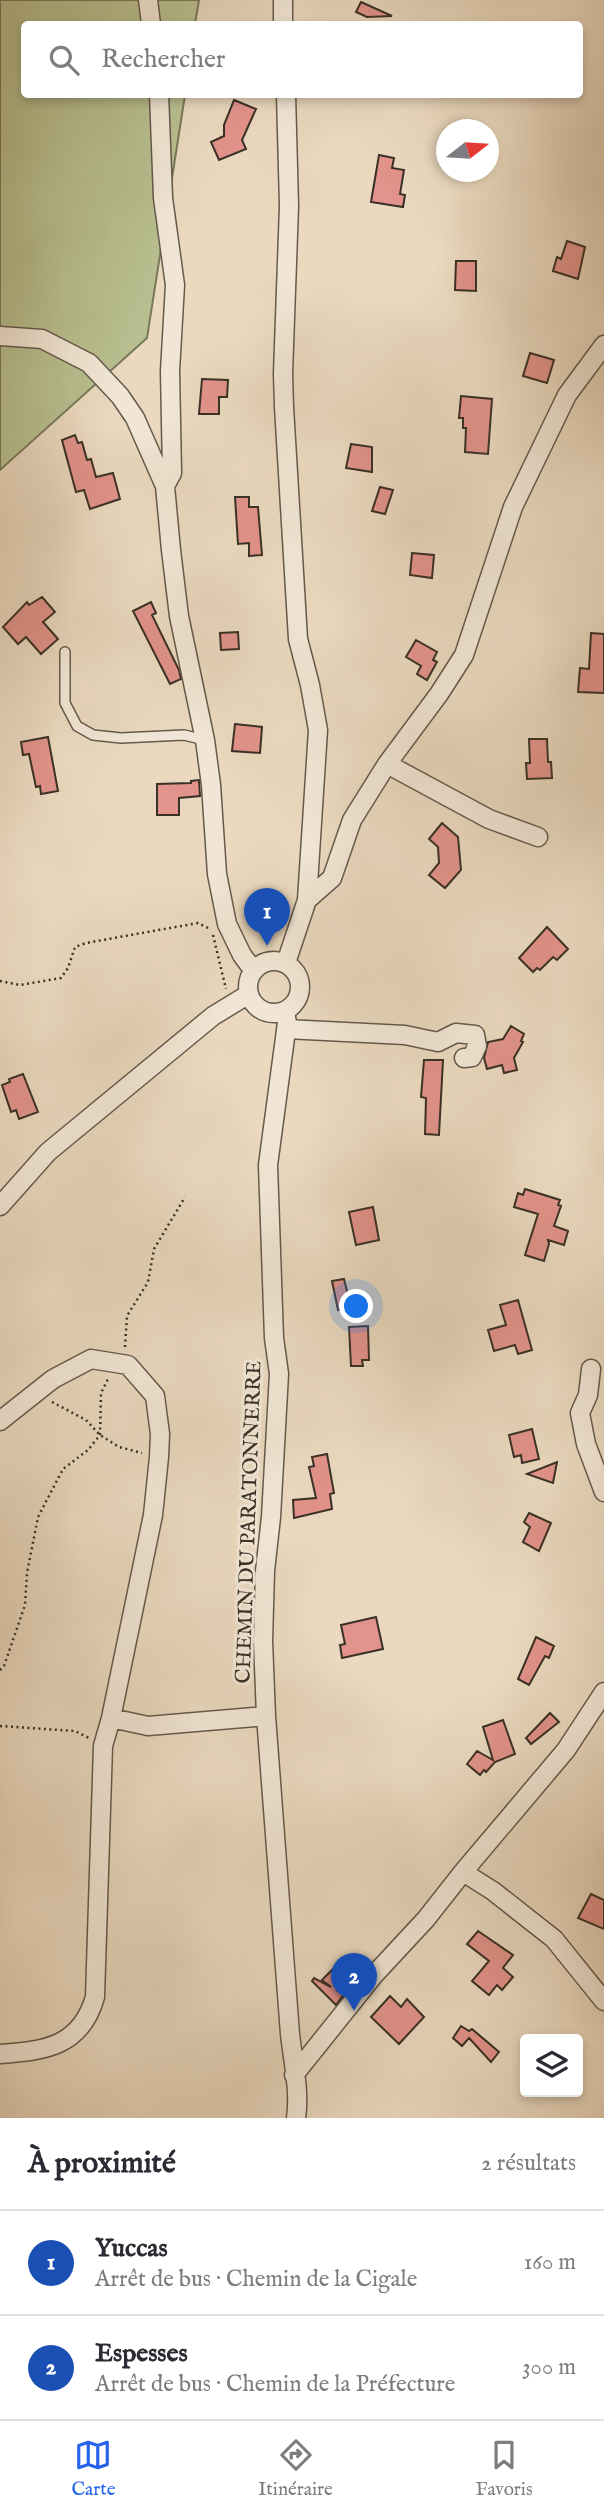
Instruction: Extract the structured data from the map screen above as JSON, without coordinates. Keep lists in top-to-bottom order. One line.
{"streets":{"street":["CHEMIN DU PARATONNERRE"]},"north":"right","page":{"search":"Rechercher","pins":["1","2"],"heading":["À proximité","2 résultats"],"list":[{"mark":"1","name":"Yuccas","note":"Arrêt de bus · Chemin de la Cigale","value":"160 m"},{"mark":"2","name":"Espesses","note":"Arrêt de bus · Chemin de la Préfecture","value":"300 m"}],"nav":["Carte","Itinéraire","Favoris"]}}
